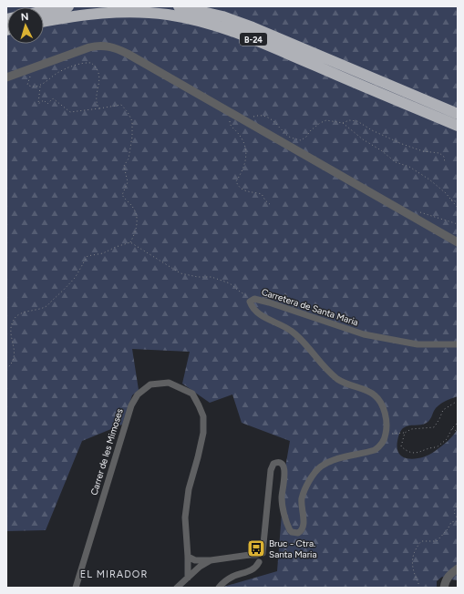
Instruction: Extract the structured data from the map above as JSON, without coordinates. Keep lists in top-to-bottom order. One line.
{"streets":{"highway":["B-24"],"street":["Carretera de Santa Maria","Carrer de les Mimoses"]},"districts":["EL MIRADOR"],"places":{"bus stop":["Bruc - Ctra. Santa Maria"]},"north":"top"}
